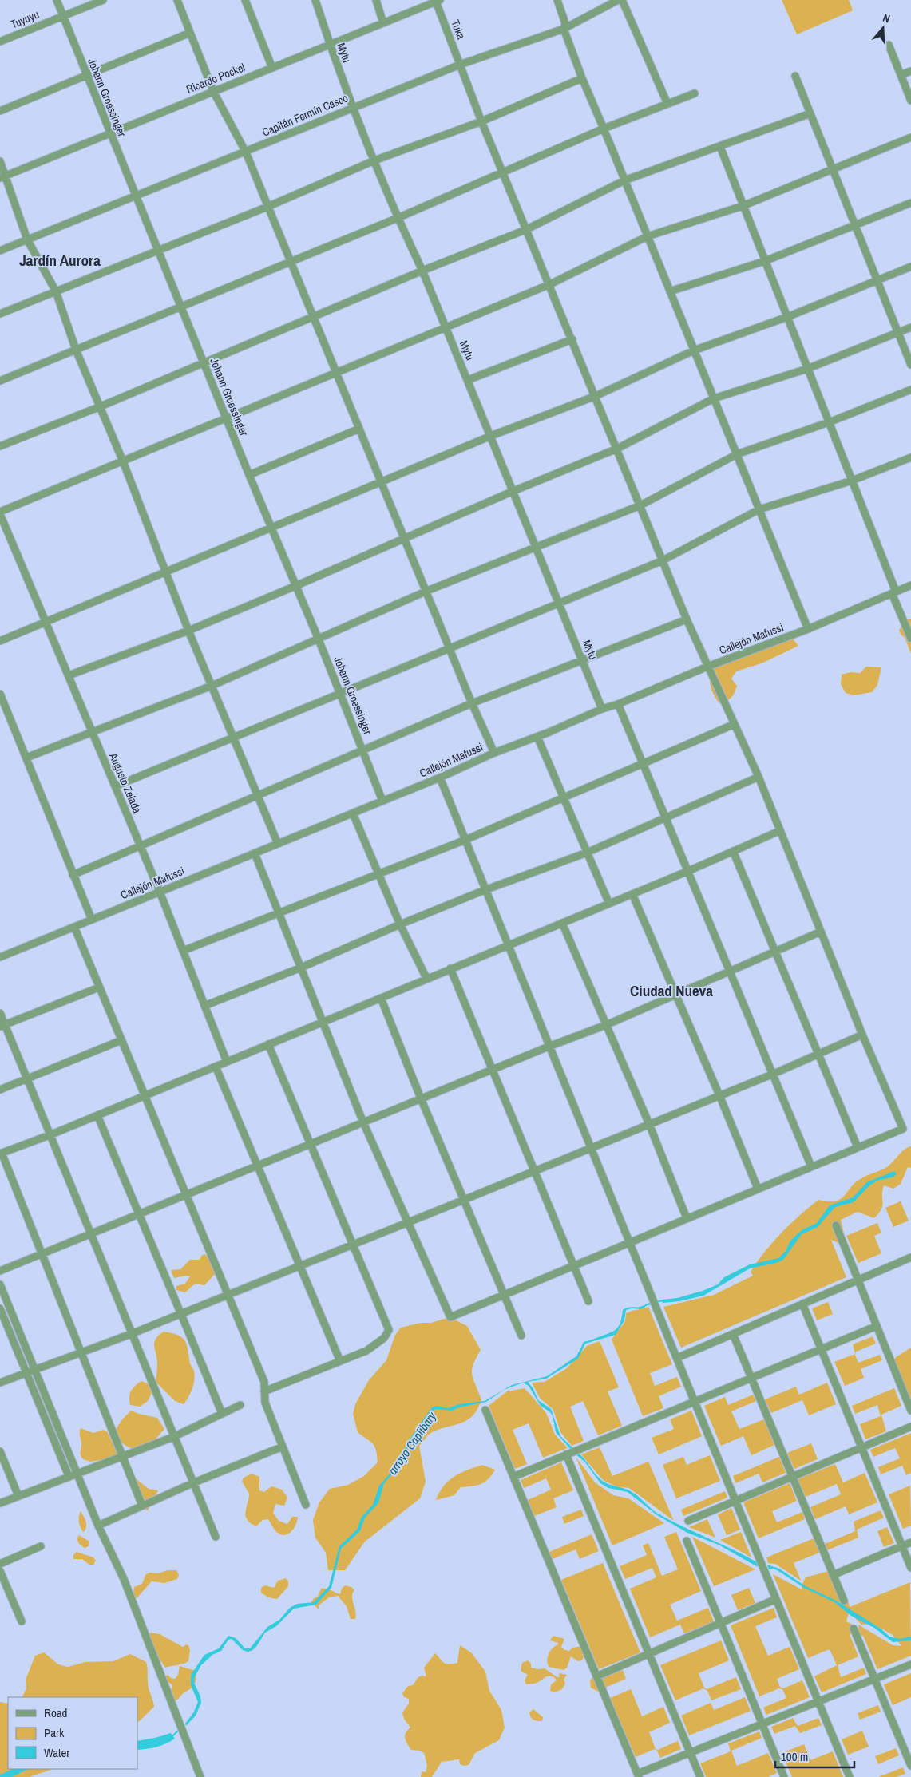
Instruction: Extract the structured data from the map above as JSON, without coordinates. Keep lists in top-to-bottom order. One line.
{"streets":{"street":["Tuyuyu","Tuka","Mytu","Ricardo Pockel","Johann Groessinger","Capitán Fermín Casco","Callejón Mafussi","Augusto Zelada"]},"crossings":[["Tuyuyu","Johann Groessinger"],["Tuka","Ricardo Pockel"],["Tuka","Capitán Fermín Casco"],["Tuka","Callejón Mafussi"],["Mytu","Ricardo Pockel"],["Mytu","Capitán Fermín Casco"],["Mytu","Callejón Mafussi"],["Ricardo Pockel","Johann Groessinger"],["Johann Groessinger","Capitán Fermín Casco"],["Johann Groessinger","Callejón Mafussi"],["Callejón Mafussi","Augusto Zelada"]],"districts":["Jardín Aurora","Ciudad Nueva"],"water":["arroyo Capiibary"],"legend":["Road","Park","Water"],"scale_bar":"100 m","north":"top"}
